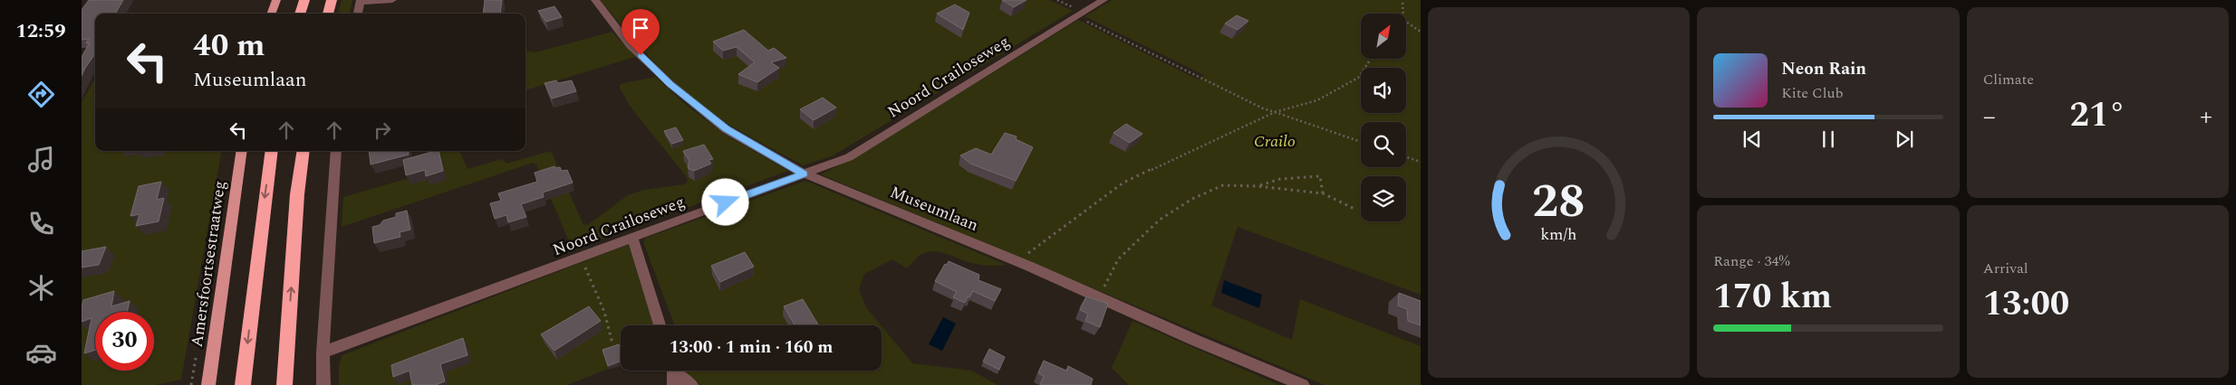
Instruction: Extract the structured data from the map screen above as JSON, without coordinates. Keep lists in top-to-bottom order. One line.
{"streets":{"main road":["Amersfoortsestraatweg"],"street":["Noord Crailoseweg","Museumlaan"]},"crossings":[["Noord Crailoseweg","Museumlaan"]],"parks":["Crailo"],"north":"top right","page":{"tabs":"12:59","tile":["Climate",["Range · 34%","170 km"],["Arrival","13:00"]],"turn":["40 m","Museumlaan"],"song":["Neon Rain","Kite Club"],"heat":["−","21°","+"],"limit":"30","trip":"13:00 · 1 min · 160 m","gauge":["28","km/h"]}}
